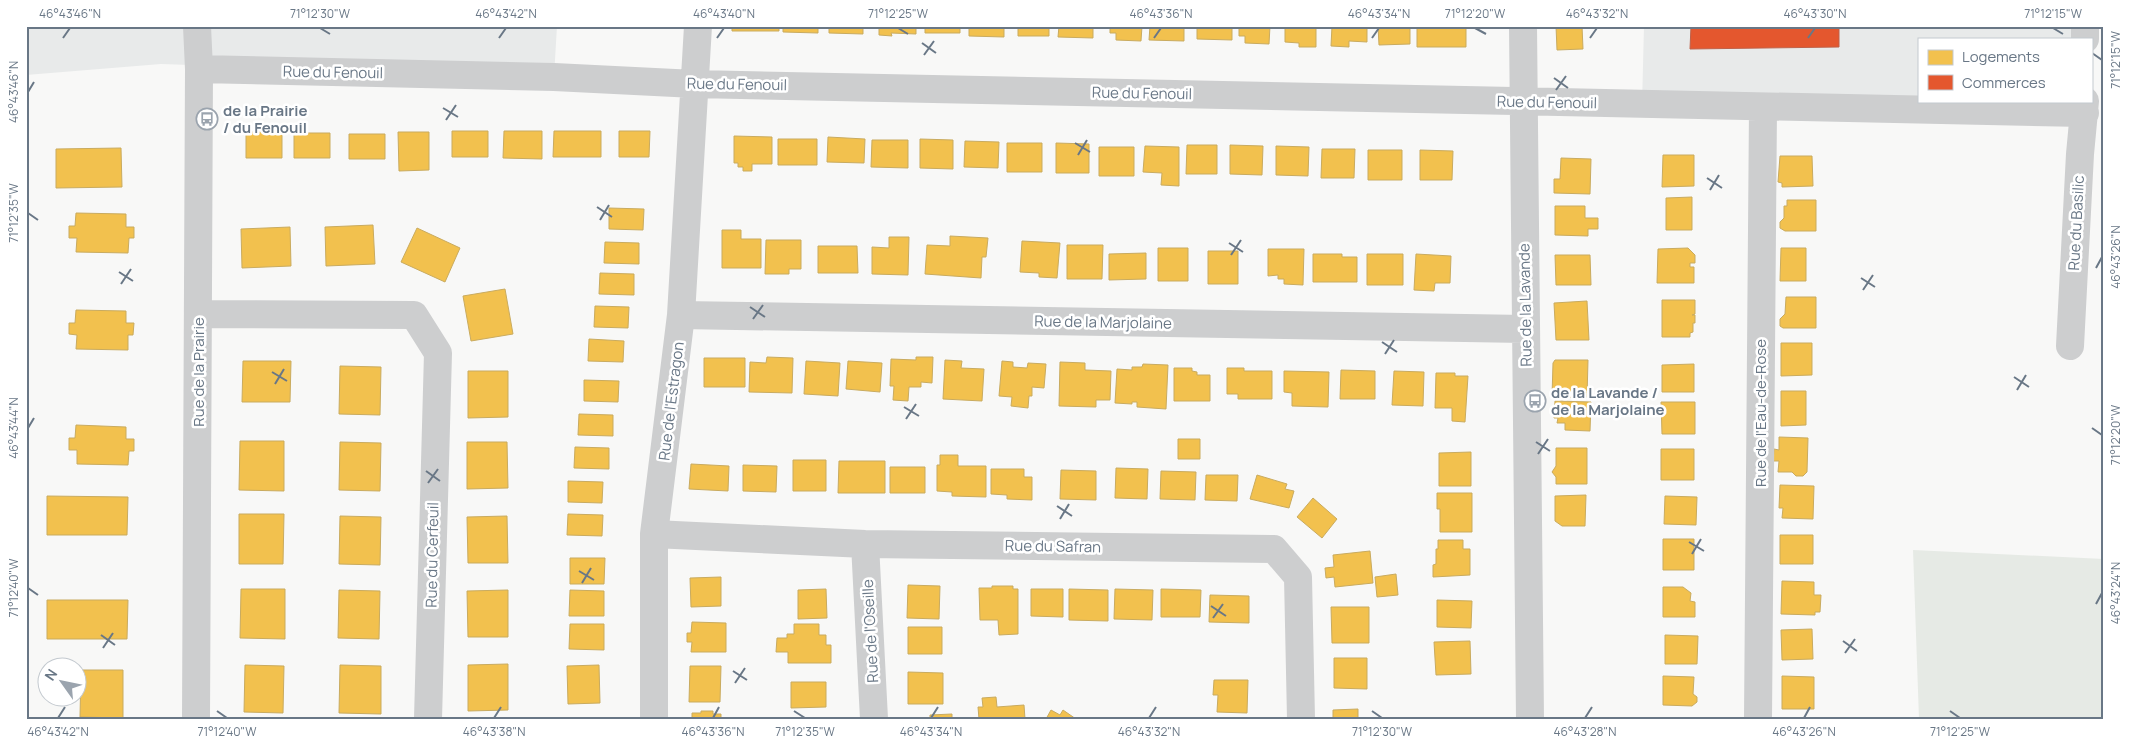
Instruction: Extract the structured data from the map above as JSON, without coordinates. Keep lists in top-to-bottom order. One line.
{"streets":{"street":["Rue du Fenouil","Rue du Basilic","Rue de la Lavande","Rue de la Marjolaine","Rue de la Prairie","Rue de l'Estragon","Rue de l'Eau-de-Rose","Rue du Safran","Rue du Cerfeuil","Rue de l'Oseille"]},"crossings":[["Rue du Fenouil","Rue du Basilic"],["Rue du Fenouil","Rue de la Lavande"],["Rue du Fenouil","Rue de la Prairie"],["Rue du Fenouil","Rue de l'Estragon"],["Rue du Fenouil","Rue de l'Eau-de-Rose"],["Rue de la Lavande","Rue de la Marjolaine"],["Rue de la Marjolaine","Rue de l'Estragon"],["Rue de la Prairie","Rue du Cerfeuil"],["Rue de l'Estragon","Rue du Safran"],["Rue du Safran","Rue de l'Oseille"]],"places":{"bus stop":["de la Prairie / du Fenouil","de la Lavande / de la Marjolaine"]},"legend":["Logements","Commerces"],"north":"top left","coordinates":["46°43'46\"N","71°12'30\"W","46°43'42\"N","46°43'40\"N","71°12'25\"W","46°43'36\"N","46°43'34\"N","71°12'20\"W","46°43'32\"N","46°43'30\"N","71°12'15\"W","71°12'35\"W","46°43'26\"N","46°43'44\"N","71°12'40\"W","46°43'24\"N","46°43'38\"N","46°43'28\"N"]}
